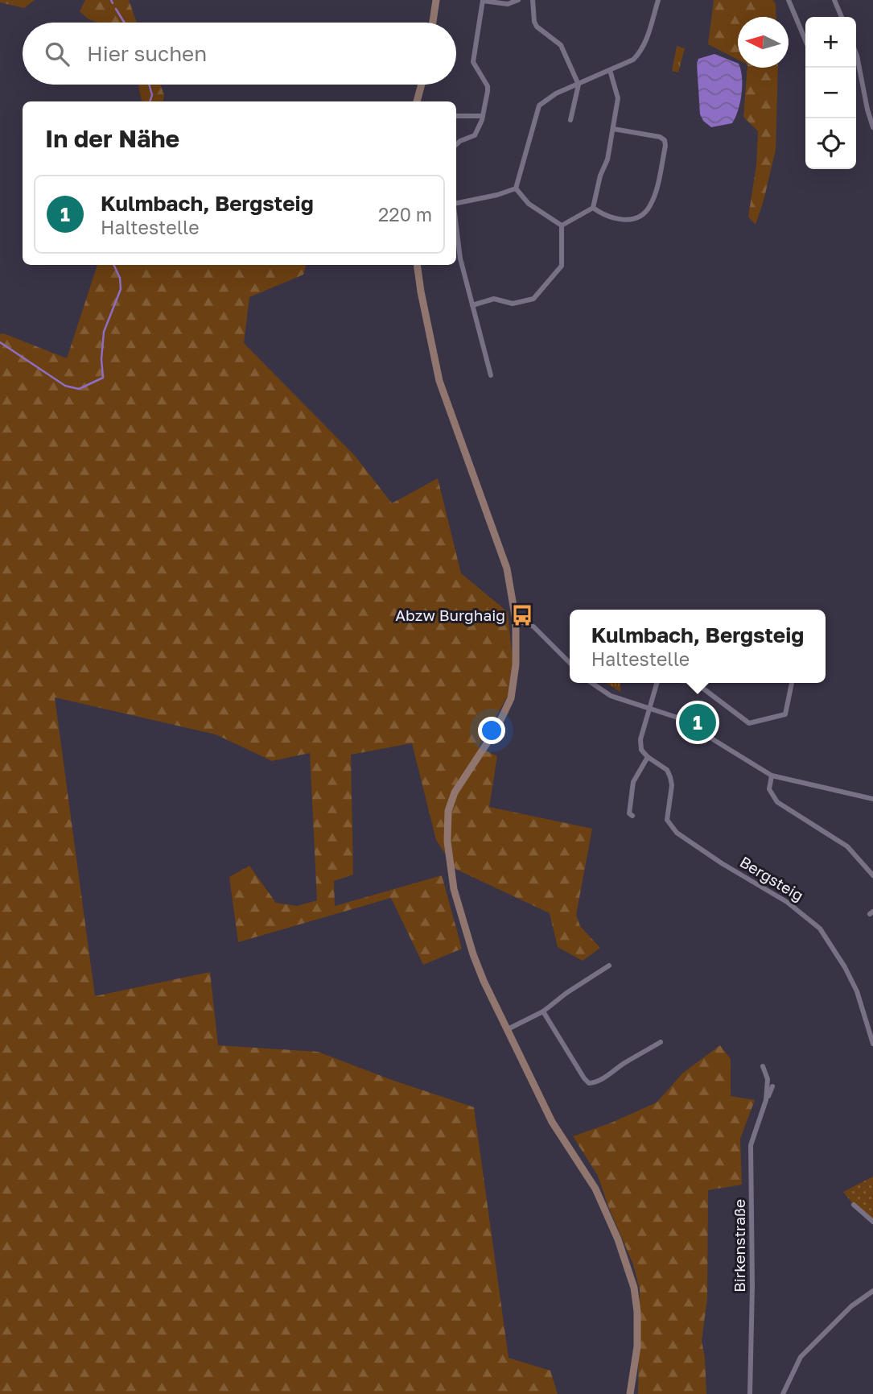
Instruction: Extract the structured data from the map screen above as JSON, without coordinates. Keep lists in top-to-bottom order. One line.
{"streets":{"street":["Bergsteig","Birkenstraße"]},"places":{"bus stop":["Abzw Burghaig"]},"north":"left","page":{"map_buttons":["+","−"],"search":"Hier suchen","heading":"In der Nähe","list":[{"mark":"1","name":"Kulmbach, Bergsteig","note":"Haltestelle","value":"220 m"}],"popup":["Kulmbach, Bergsteig","Haltestelle"],"pins":"1"}}
